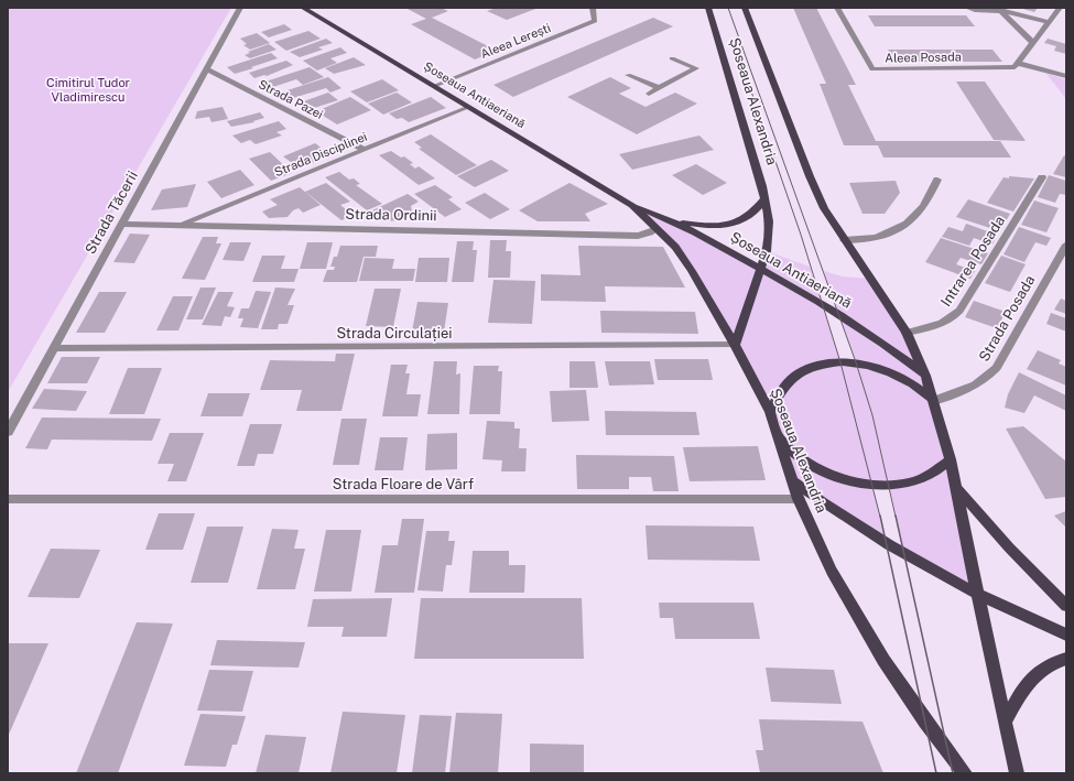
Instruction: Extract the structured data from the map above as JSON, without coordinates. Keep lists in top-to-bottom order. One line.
{"streets":{"main road":["Șoseaua Antiaeriană","Șoseaua Alexandria"],"street":["Aleea Lerești","Aleea Posada","Strada Pazei","Strada Disciplinei","Strada Tăcerii","Strada Ordinii","Intrarea Posada","Strada Posada","Strada Circulației","Strada Floare de Vârf"]},"crossings":[["Aleea Lerești","Șoseaua Antiaeriană"],["Șoseaua Antiaeriană","Șoseaua Alexandria"],["Șoseaua Antiaeriană","Strada Disciplinei"],["Șoseaua Antiaeriană","Strada Ordinii"],["Șoseaua Antiaeriană","Strada Circulației"],["Strada Pazei","Strada Disciplinei"],["Strada Pazei","Strada Tăcerii"],["Șoseaua Alexandria","Intrarea Posada"],["Șoseaua Alexandria","Strada Posada"],["Șoseaua Alexandria","Strada Circulației"],["Șoseaua Alexandria","Strada Floare de Vârf"],["Strada Disciplinei","Strada Ordinii"],["Strada Tăcerii","Strada Ordinii"],["Strada Tăcerii","Strada Circulației"]],"parks":["Cimitirul Tudor Vladimirescu"]}
